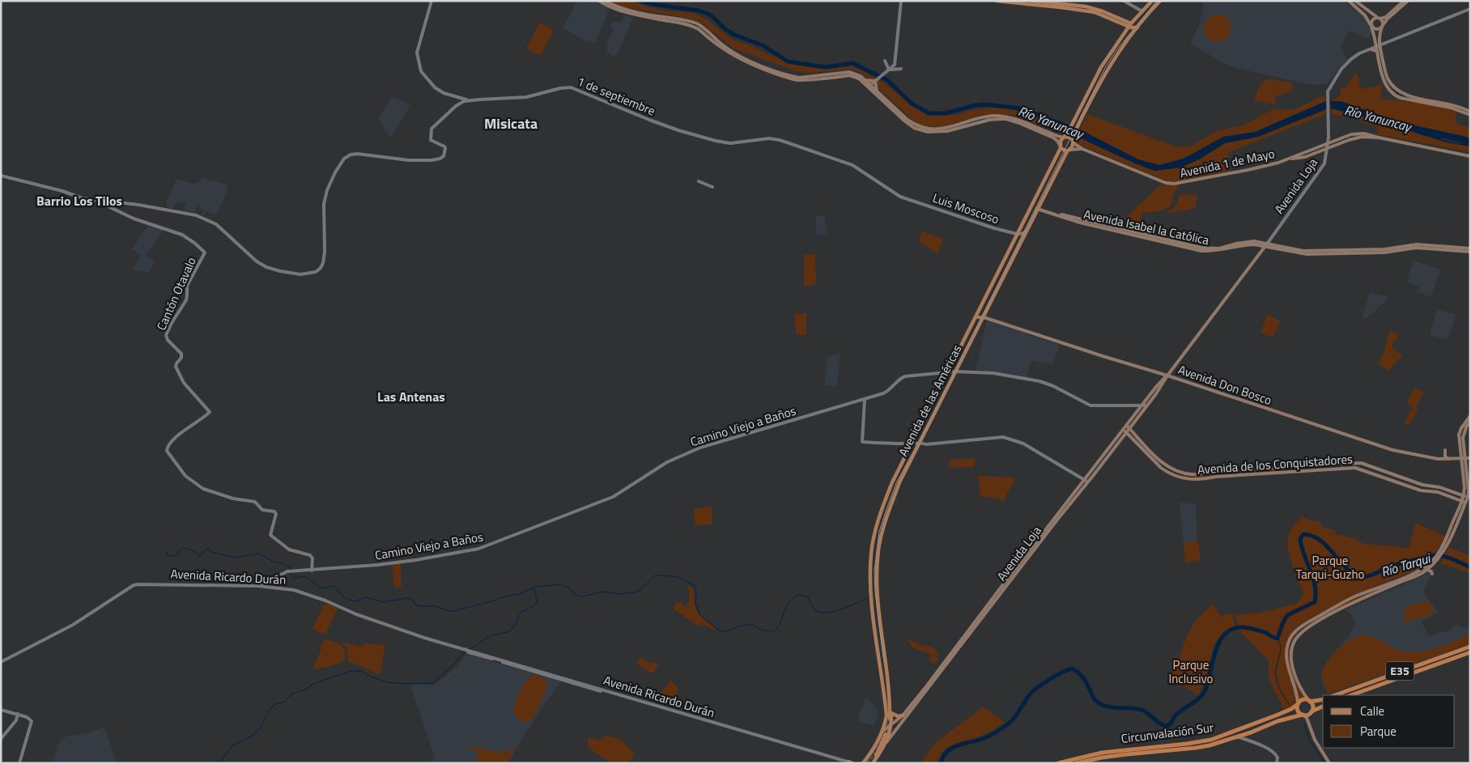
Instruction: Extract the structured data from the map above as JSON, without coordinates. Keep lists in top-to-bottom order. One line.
{"streets":{"highway":["E35","Circunvalación Sur"],"main road":["Avenida 1 de Mayo","Avenida Loja","Avenida Isabel la Católica","Avenida Don Bosco","Avenida de las Américas","Avenida de los Conquistadores"],"street":["1 de septiembre","Luis Moscoso","Cantón Otavalo","Camino Viejo a Baños","Avenida Ricardo Durán"]},"crossings":[["1 de septiembre","Luis Moscoso"],["1 de septiembre","Cantón Otavalo"],["Avenida 1 de Mayo","Avenida Loja"],["Avenida 1 de Mayo","Avenida de las Américas"],["Avenida Loja","Avenida Isabel la Católica"],["Avenida Loja","Avenida Don Bosco"],["Avenida Loja","Avenida de las Américas"],["Avenida Loja","Camino Viejo a Baños"],["Avenida Loja","Avenida de los Conquistadores"],["Luis Moscoso","Avenida de las Américas"],["Avenida Isabel la Católica","Avenida de las Américas"],["Cantón Otavalo","Camino Viejo a Baños"],["Avenida Don Bosco","Avenida de las Américas"],["Avenida de las Américas","Camino Viejo a Baños"],["Camino Viejo a Baños","Avenida Ricardo Durán"]],"districts":["Misicata","Barrio Los Tilos","Las Antenas"],"water":["Río Yanuncay","Río Tarqui"],"parks":["Parque Tarqui-Guzho","Parque Inclusivo"],"legend":["Calle","Parque"]}
